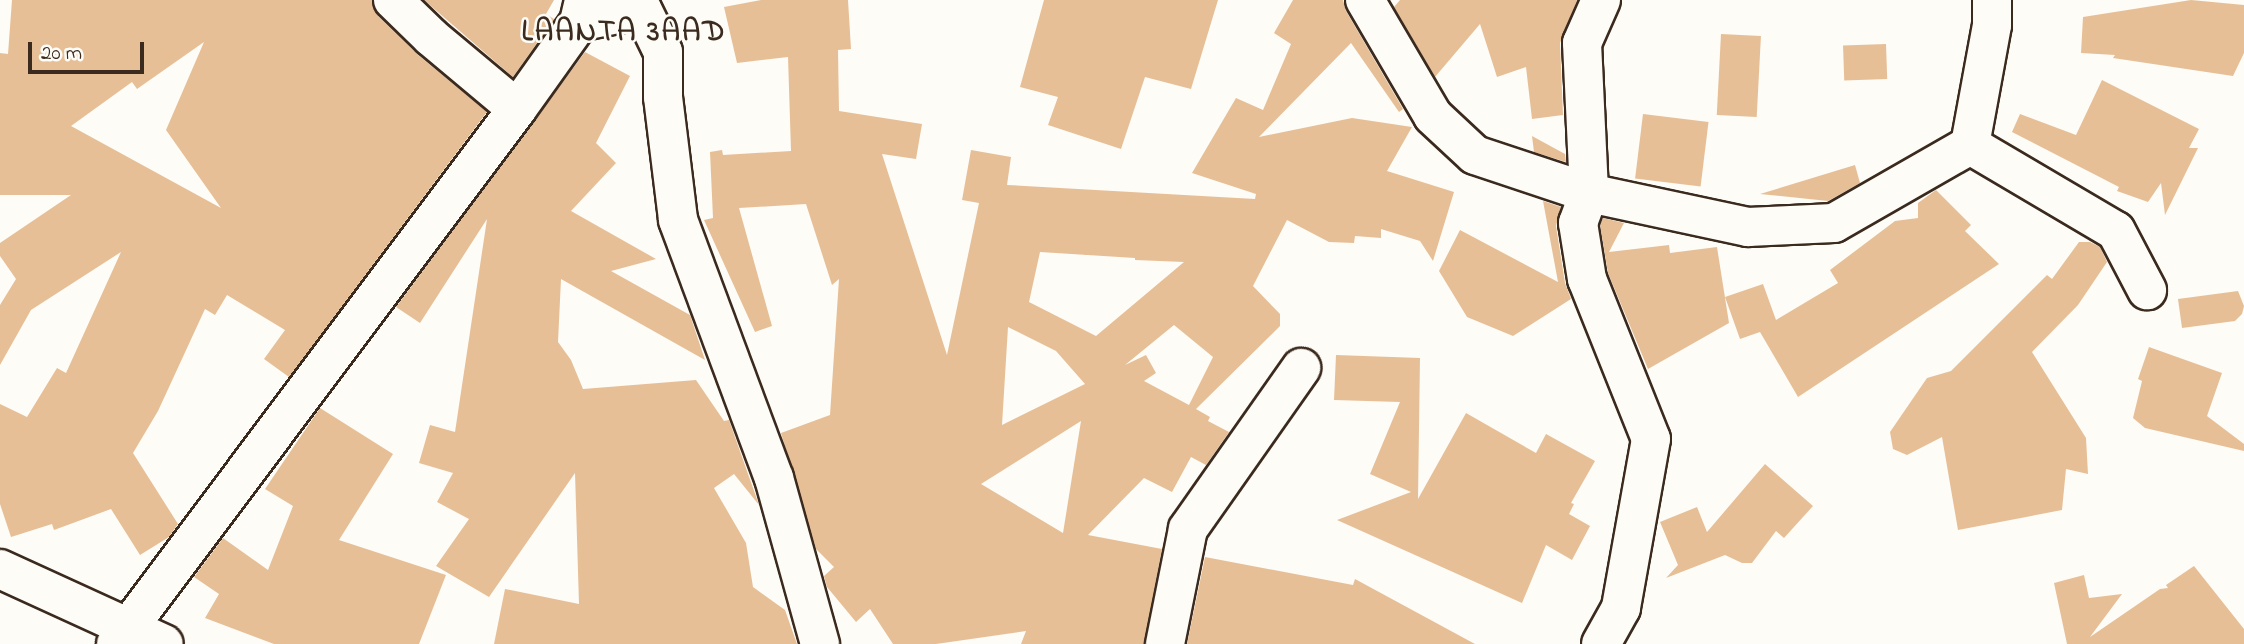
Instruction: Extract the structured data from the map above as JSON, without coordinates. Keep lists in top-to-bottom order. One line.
{"districts":["LAANTA 3AAD"],"scale_bar":"20 m"}
